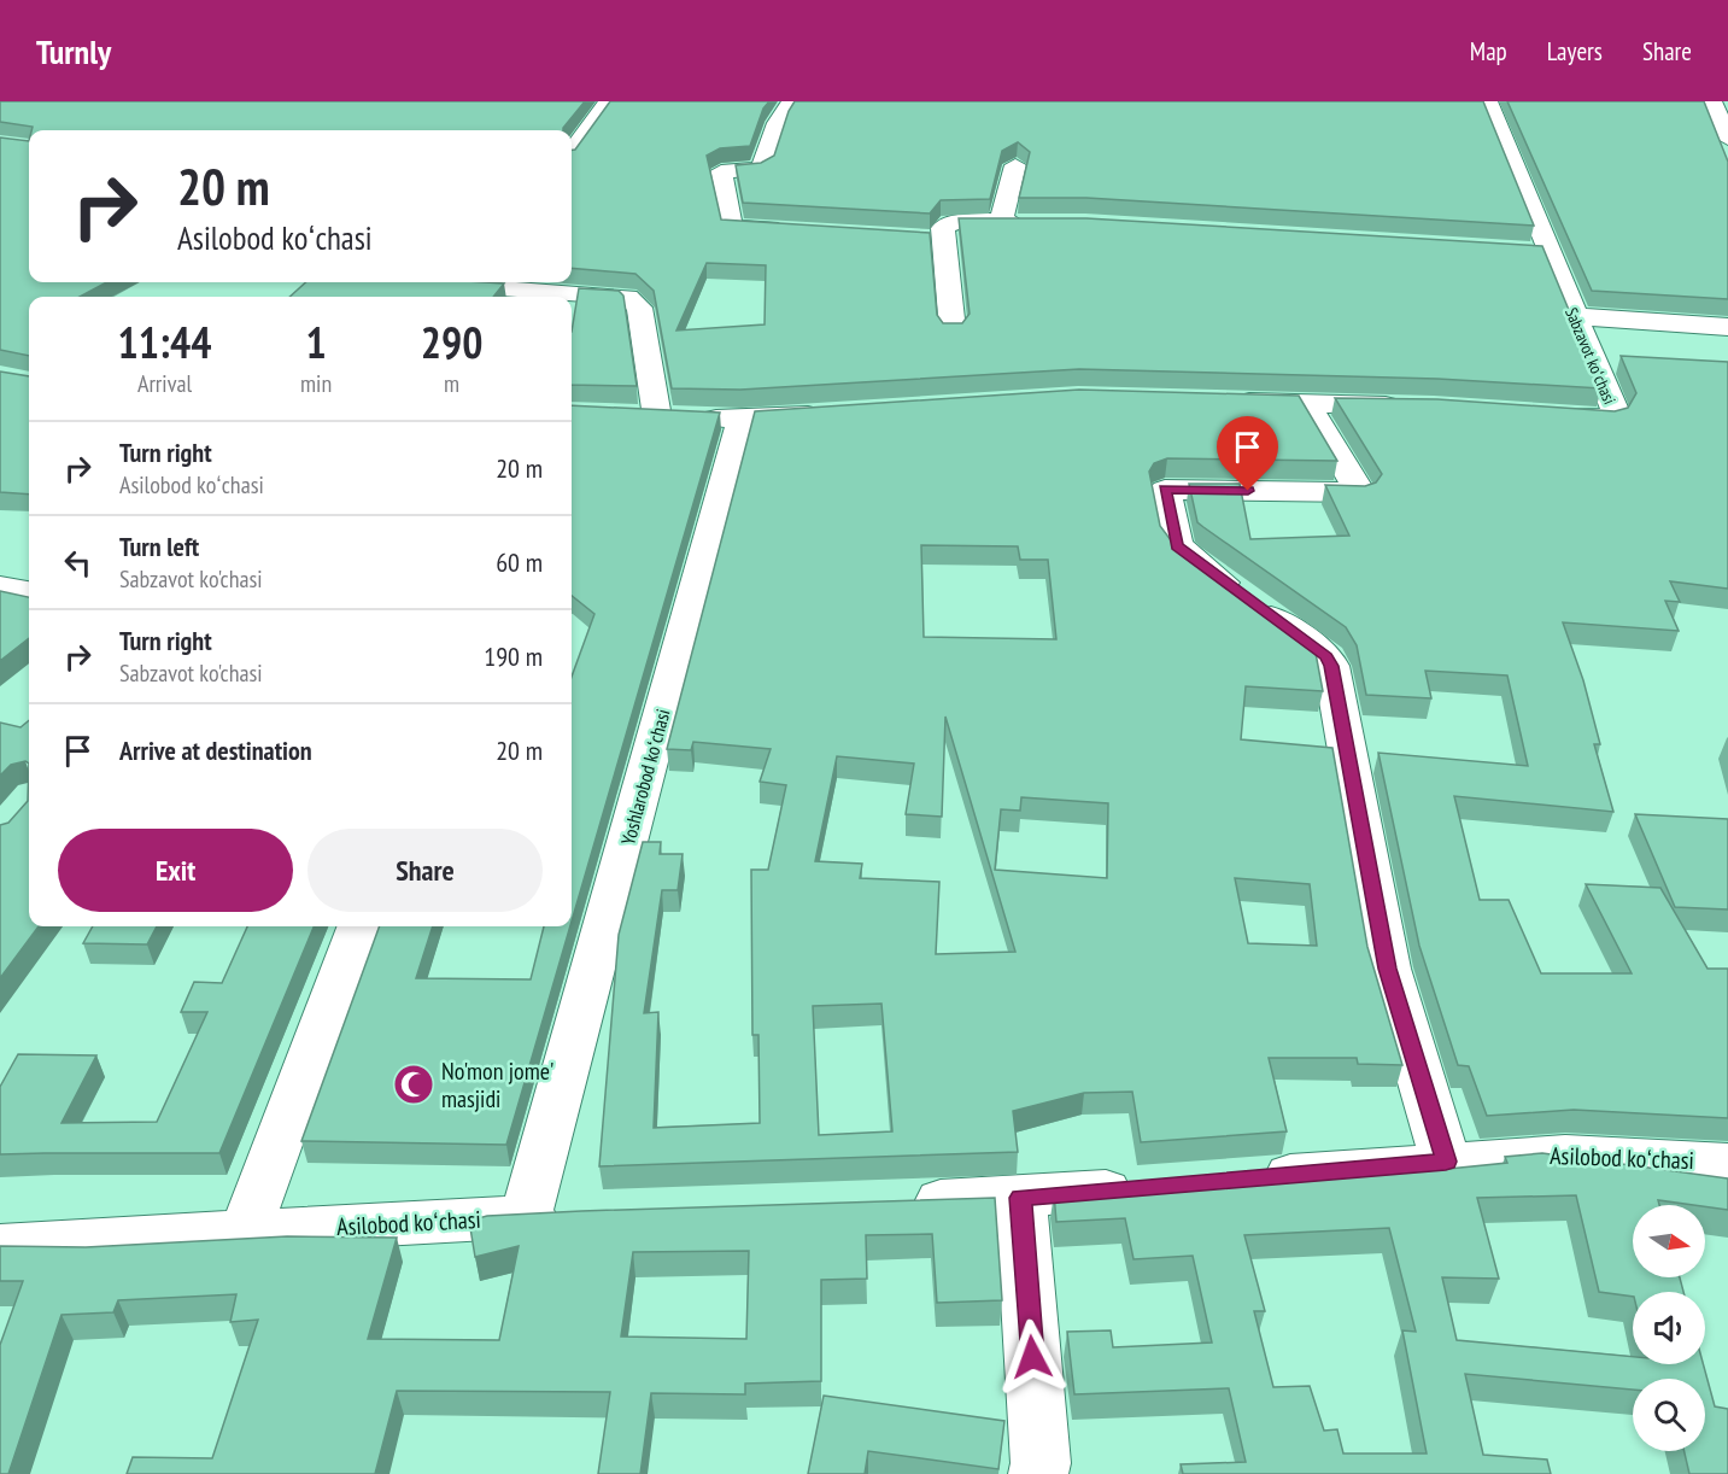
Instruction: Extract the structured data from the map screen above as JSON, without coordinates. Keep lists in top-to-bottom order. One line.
{"streets":{"street":["Sabzavot koʻchasi","Yoshlarobod koʻchasi","Asilobod koʻchasi"]},"crossings":[["Yoshlarobod koʻchasi","Asilobod koʻchasi"]],"places":{"mosque":["No'mon jome' masjidi"]},"north":"right","page":{"header":"Turnly","nav":["Map","Layers","Share"],"turn":["20 m","Asilobod koʻchasi"],"eta":["11:44","Arrival","1","min","290","m"],"list":[{"name":"Turn right","note":"Asilobod koʻchasi","value":"20 m"},{"name":"Turn left","note":"Sabzavot ko'chasi","value":"60 m"},{"name":"Turn right","note":"Sabzavot ko'chasi","value":"190 m"},{"name":"Arrive at destination","value":"20 m"}],"buttons":["Exit","Share"]}}
